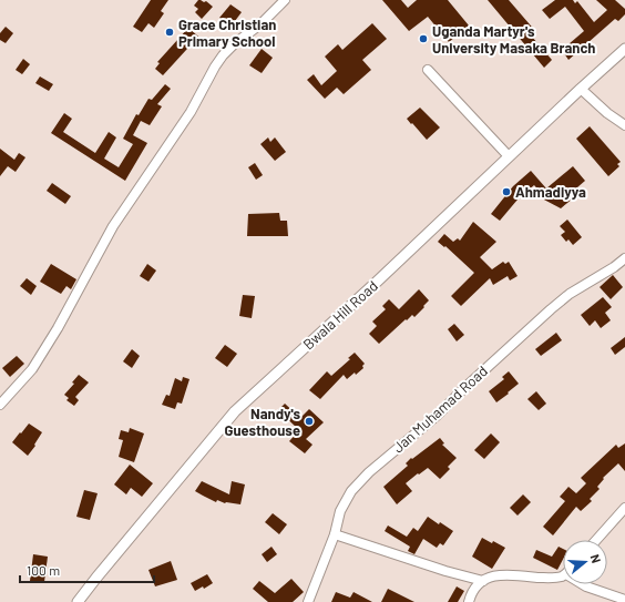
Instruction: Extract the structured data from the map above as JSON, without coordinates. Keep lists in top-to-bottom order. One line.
{"streets":{"street":["Bwala Hill Road","Jan Muhamad Road"]},"places":["Grace Christian Primary School","Uganda Martyr's University Masaka Branch","Ahmadiyya","Nandy's Guesthouse"],"scale_bar":"100 m","north":"right"}
